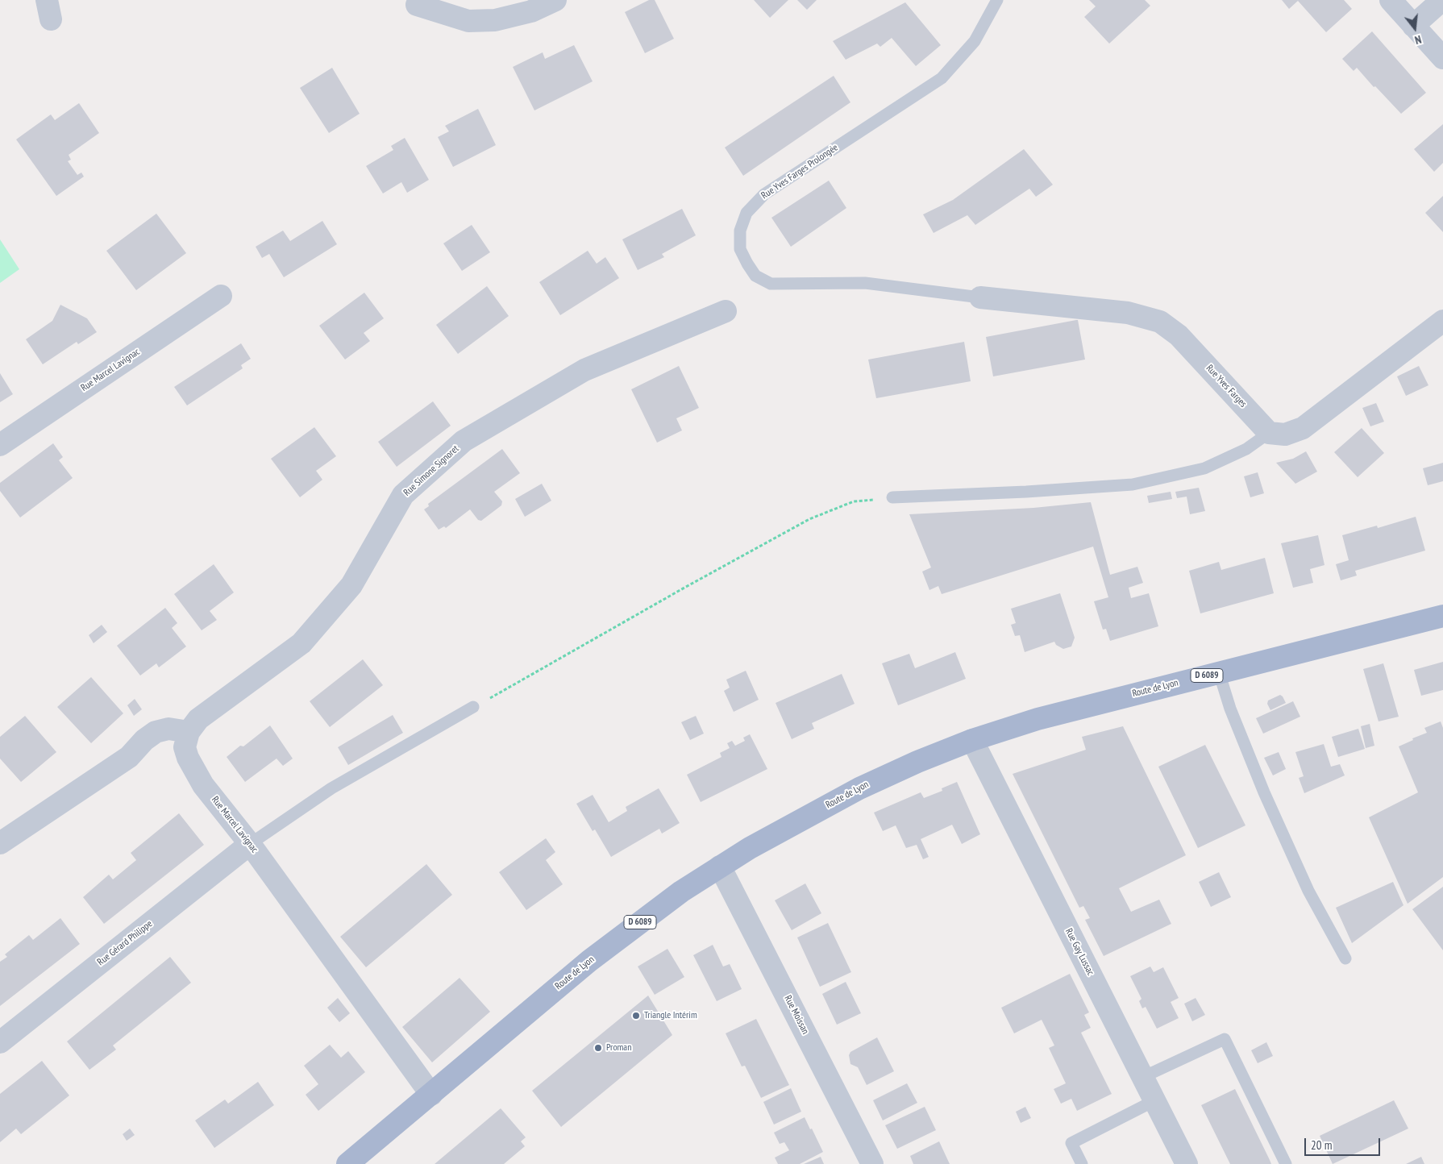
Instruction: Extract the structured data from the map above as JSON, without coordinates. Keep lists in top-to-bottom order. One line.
{"streets":{"main road":["D 6089","Route de Lyon"],"street":["Rue Marcel Lavignac","Rue Yves Farges","Rue Simone Signoret","Rue Gérard Philippe","Rue Gay Lussac","Rue Moissan"],"lane":["Rue Yves Farges Prolongée"]},"crossings":[["Rue Yves Farges Prolongée","Rue Yves Farges"],["Rue Marcel Lavignac","Rue Simone Signoret"],["Rue Marcel Lavignac","Route de Lyon"],["Rue Marcel Lavignac","Rue Gérard Philippe"],["Route de Lyon","Rue Gay Lussac"],["Route de Lyon","Rue Moissan"]],"places":["Triangle Intérim","Proman"],"scale_bar":"20 m","north":"bottom"}
